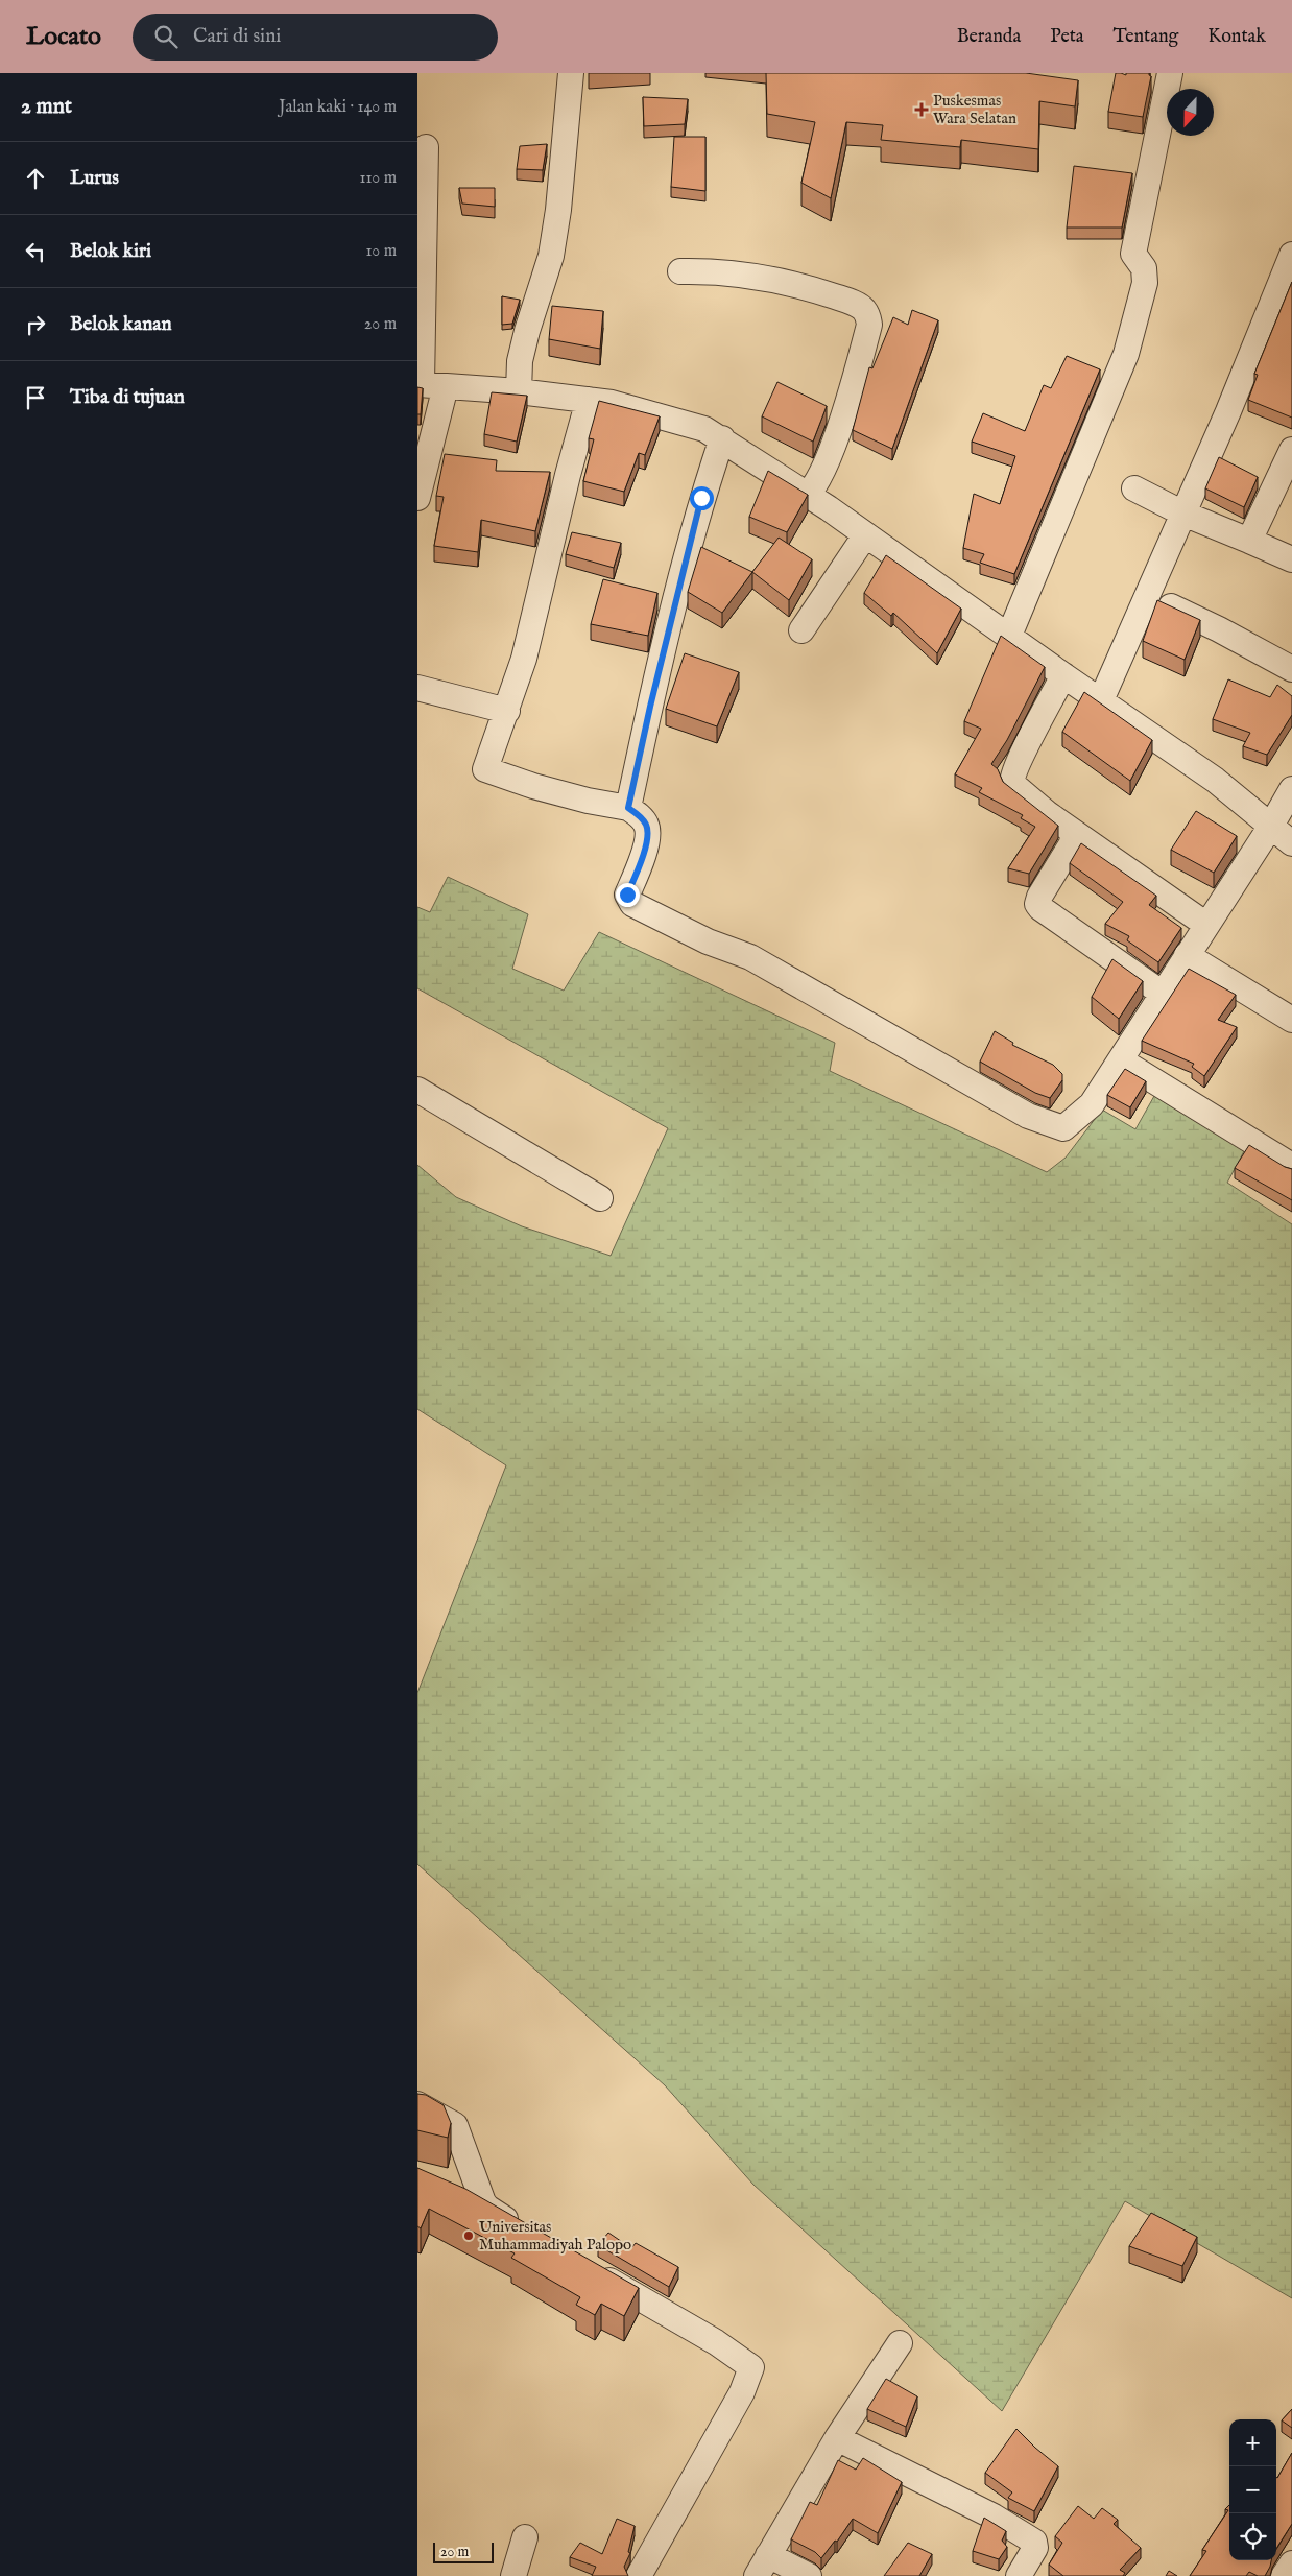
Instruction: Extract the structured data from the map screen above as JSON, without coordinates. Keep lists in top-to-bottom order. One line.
{"places":{"health":["Puskesmas Wara Selatan"],"other":["Universitas Muhammadiyah Palopo"]},"scale_bar":"20 m","north":"bottom","page":{"header":"Locato","search":"Cari di sini","nav":["Beranda","Peta","Tentang","Kontak"],"heading":["2 mnt","Jalan kaki · 140 m"],"list":[["Lurus","110 m"],["Belok kiri","10 m"],["Belok kanan","20 m"],"Tiba di tujuan"],"map_buttons":["+","−"],"scale":"20 m"}}
